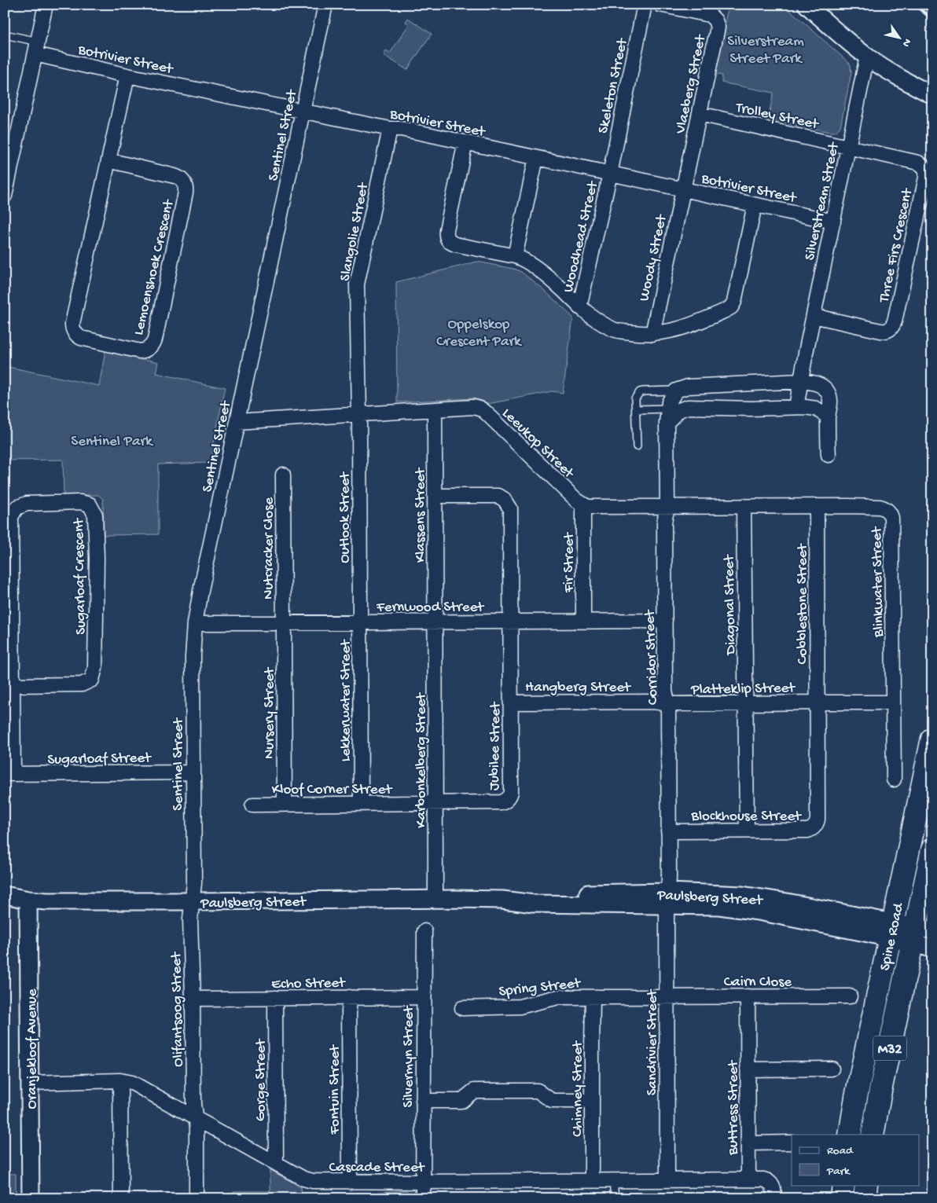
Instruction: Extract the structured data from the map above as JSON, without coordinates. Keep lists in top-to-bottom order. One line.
{"streets":{"main road":["Spine Road","M32"],"street":["Botrivier Street","Vlaeberg Street","Skeleton Street","Trolley Street","Sentinel Street","Silverstream Street","Slangolie Street","Woodhead Street","Three Firs Crescent","Woody Street","Lemoenshoek Crescent","Leeukop Street","Klassens Street","Outlook Street","Nutcracker Close","Fir Street","Sugarloaf Crescent","Blinkwater Street","Cobblestone Street","Fernwood Street","Diagonal Street","Corridor Street","Hangberg Street","Platteklip Street","Lekkerwater Street","Nursery Street","Jubilee Street","Sugarloaf Street","Karbonkelberg Street","Kloof Corner Street","Blockhouse Street","Paulsberg Street","Cairn Close","Echo Street","Spring Street","Olifantsoog Street","Sandrivier Street","Oranjekloof Avenue","Silvermyn Street","Gorge Street","Chimney Street","Fontuin Street","Buttress Street","Cascade Street"]},"crossings":[["Botrivier Street","Vlaeberg Street"],["Botrivier Street","Skeleton Street"],["Botrivier Street","Sentinel Street"],["Botrivier Street","Silverstream Street"],["Botrivier Street","Slangolie Street"],["Botrivier Street","Woodhead Street"],["Botrivier Street","Woody Street"],["Botrivier Street","Lemoenshoek Crescent"],["Vlaeberg Street","Trolley Street"],["Vlaeberg Street","Woody Street"],["Skeleton Street","Woodhead Street"],["Trolley Street","Silverstream Street"],["Trolley Street","Three Firs Crescent"],["Sentinel Street","Leeukop Street"],["Sentinel Street","Fernwood Street"],["Sentinel Street","Sugarloaf Street"],["Sentinel Street","Paulsberg Street"],["Sentinel Street","Olifantsoog Street"],["Silverstream Street","Three Firs Crescent"],["Slangolie Street","Leeukop Street"],["Slangolie Street","Outlook Street"],["Leeukop Street","Klassens Street"],["Leeukop Street","Outlook Street"],["Leeukop Street","Fir Street"],["Klassens Street","Fernwood Street"],["Klassens Street","Jubilee Street"],["Klassens Street","Karbonkelberg Street"],["Outlook Street","Fernwood Street"],["Outlook Street","Lekkerwater Street"],["Nutcracker Close","Fernwood Street"],["Nutcracker Close","Nursery Street"],["Fir Street","Fernwood Street"],["Sugarloaf Crescent","Sugarloaf Street"],["Blinkwater Street","Cobblestone Street"],["Cobblestone Street","Platteklip Street"],["Cobblestone Street","Blockhouse Street"],["Fernwood Street","Corridor Street"],["Fernwood Street","Lekkerwater Street"],["Fernwood Street","Nursery Street"],["Fernwood Street","Jubilee Street"],["Fernwood Street","Karbonkelberg Street"],["Diagonal Street","Platteklip Street"],["Diagonal Street","Blockhouse Street"],["Corridor Street","Hangberg Street"],["Corridor Street","Platteklip Street"],["Corridor Street","Blockhouse Street"],["Corridor Street","Paulsberg Street"],["Corridor Street","Sandrivier Street"],["Hangberg Street","Platteklip Street"],["Hangberg Street","Jubilee Street"],["Platteklip Street","Blockhouse Street"],["Lekkerwater Street","Kloof Corner Street"],["Nursery Street","Kloof Corner Street"],["Jubilee Street","Karbonkelberg Street"],["Jubilee Street","Kloof Corner Street"],["Karbonkelberg Street","Kloof Corner Street"],["Karbonkelberg Street","Paulsberg Street"],["Paulsberg Street","Spine Road"],["Paulsberg Street","Olifantsoog Street"],["Paulsberg Street","Sandrivier Street"],["Paulsberg Street","Oranjekloof Avenue"],["Cairn Close","Spring Street"],["Cairn Close","Sandrivier Street"],["Cairn Close","Buttress Street"],["Echo Street","Olifantsoog Street"],["Echo Street","Silvermyn Street"],["Echo Street","Gorge Street"],["Echo Street","Fontuin Street"],["Spring Street","Sandrivier Street"],["Spring Street","Chimney Street"],["Olifantsoog Street","Cascade Street"],["Sandrivier Street","Cascade Street"],["Oranjekloof Avenue","Cascade Street"],["Silvermyn Street","Cascade Street"],["Gorge Street","Cascade Street"],["Chimney Street","Cascade Street"],["Fontuin Street","Cascade Street"],["Buttress Street","Cascade Street"]],"parks":["Silverstream Street Park","Oppelskop Crescent Park","Sentinel Park"],"legend":["Road","Park"],"north":"bottom right"}
